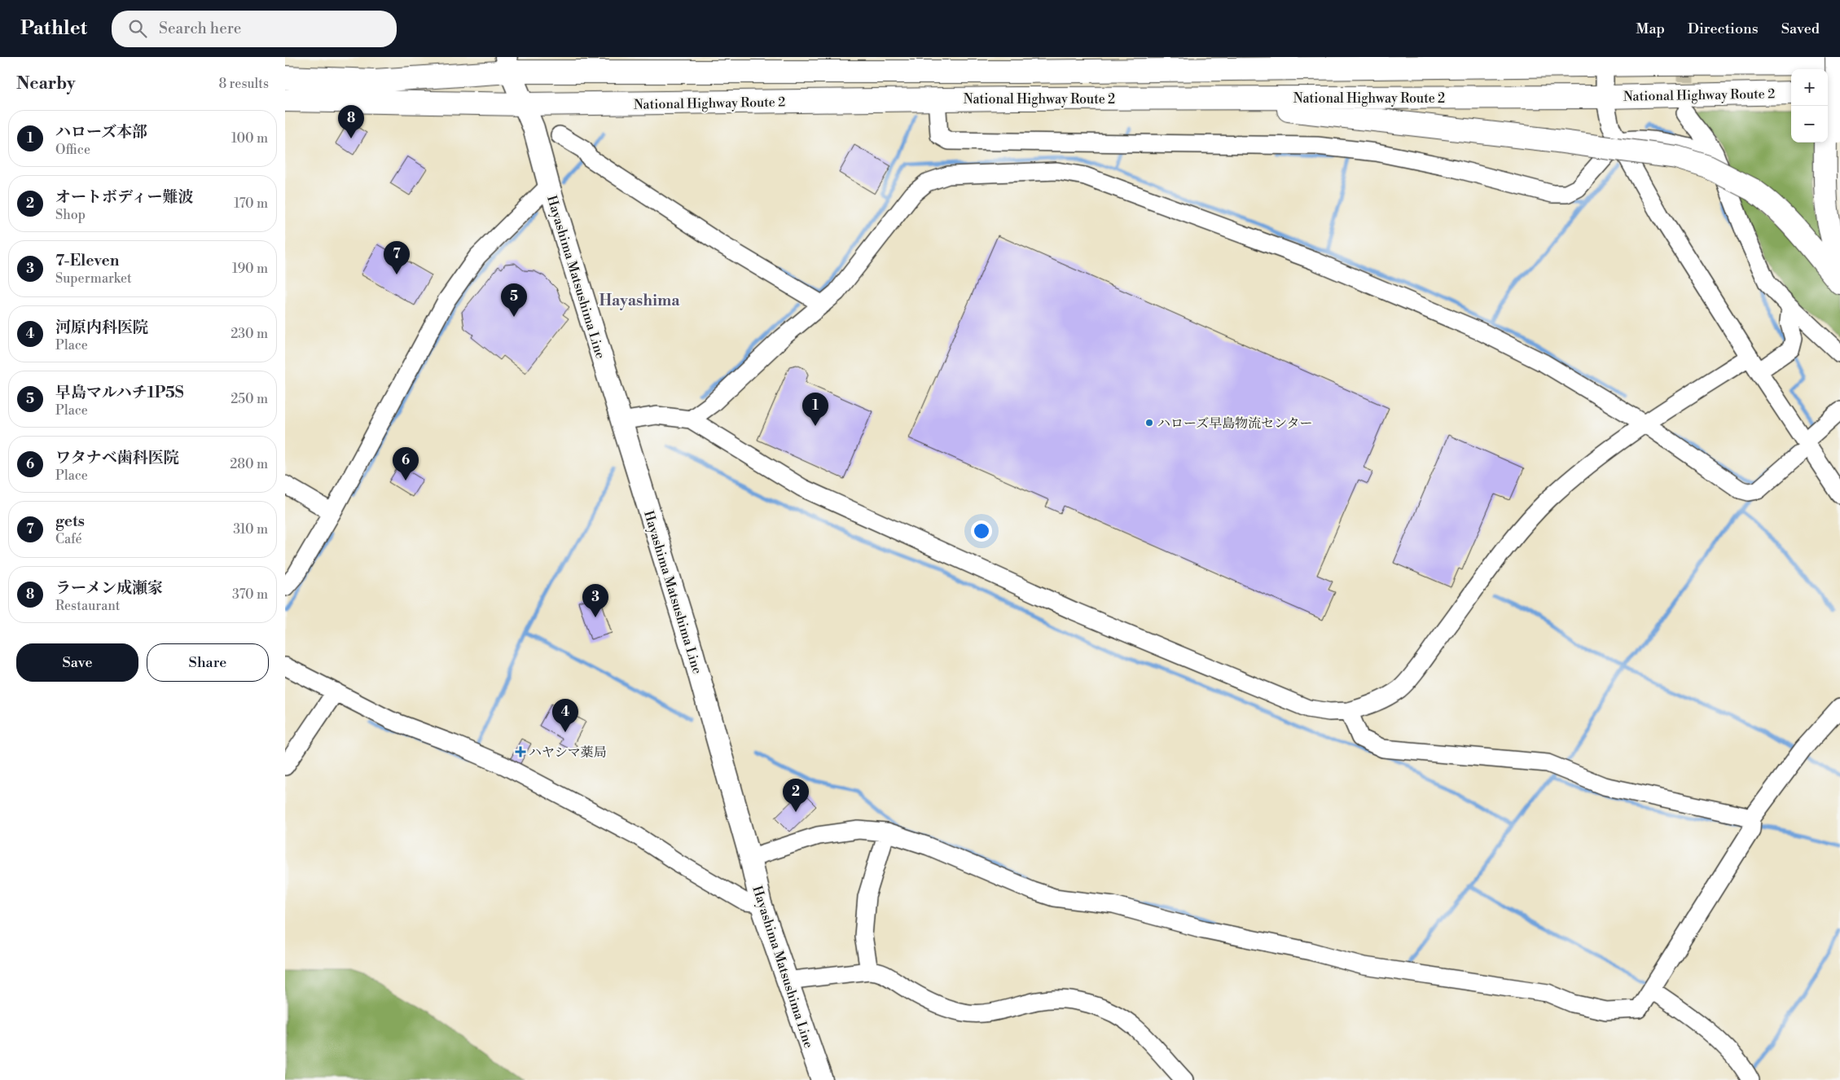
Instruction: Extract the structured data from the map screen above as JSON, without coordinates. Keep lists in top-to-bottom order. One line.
{"streets":{"highway":["National Highway Route 2"],"main road":["Hayashima Matsushima Line"]},"crossings":[["National Highway Route 2","Hayashima Matsushima Line"]],"districts":["Hayashima"],"places":{"other":["ハローズ早島物流センター"],"health":["ハヤシマ薬局"]},"page":{"header":"Pathlet","search":"Search here","nav":["Map","Directions","Saved"],"heading":["Nearby","8 results"],"map_buttons":["+","−"],"pins":["8","7","5","1","6","3","4","2"],"list":[{"mark":"1","name":"ハローズ本部","note":"Office","value":"100 m"},{"mark":"2","name":"オートボディー難波","note":"Shop","value":"170 m"},{"mark":"3","name":"7-Eleven","note":"Supermarket","value":"190 m"},{"mark":"4","name":"河原内科医院","note":"Place","value":"230 m"},{"mark":"5","name":"早島マルハチ1P5S","note":"Place","value":"250 m"},{"mark":"6","name":"ワタナベ歯科医院","note":"Place","value":"280 m"},{"mark":"7","name":"gets","note":"Café","value":"310 m"},{"mark":"8","name":"ラーメン成瀬家","note":"Restaurant","value":"370 m"}],"buttons":["Save","Share"]}}
